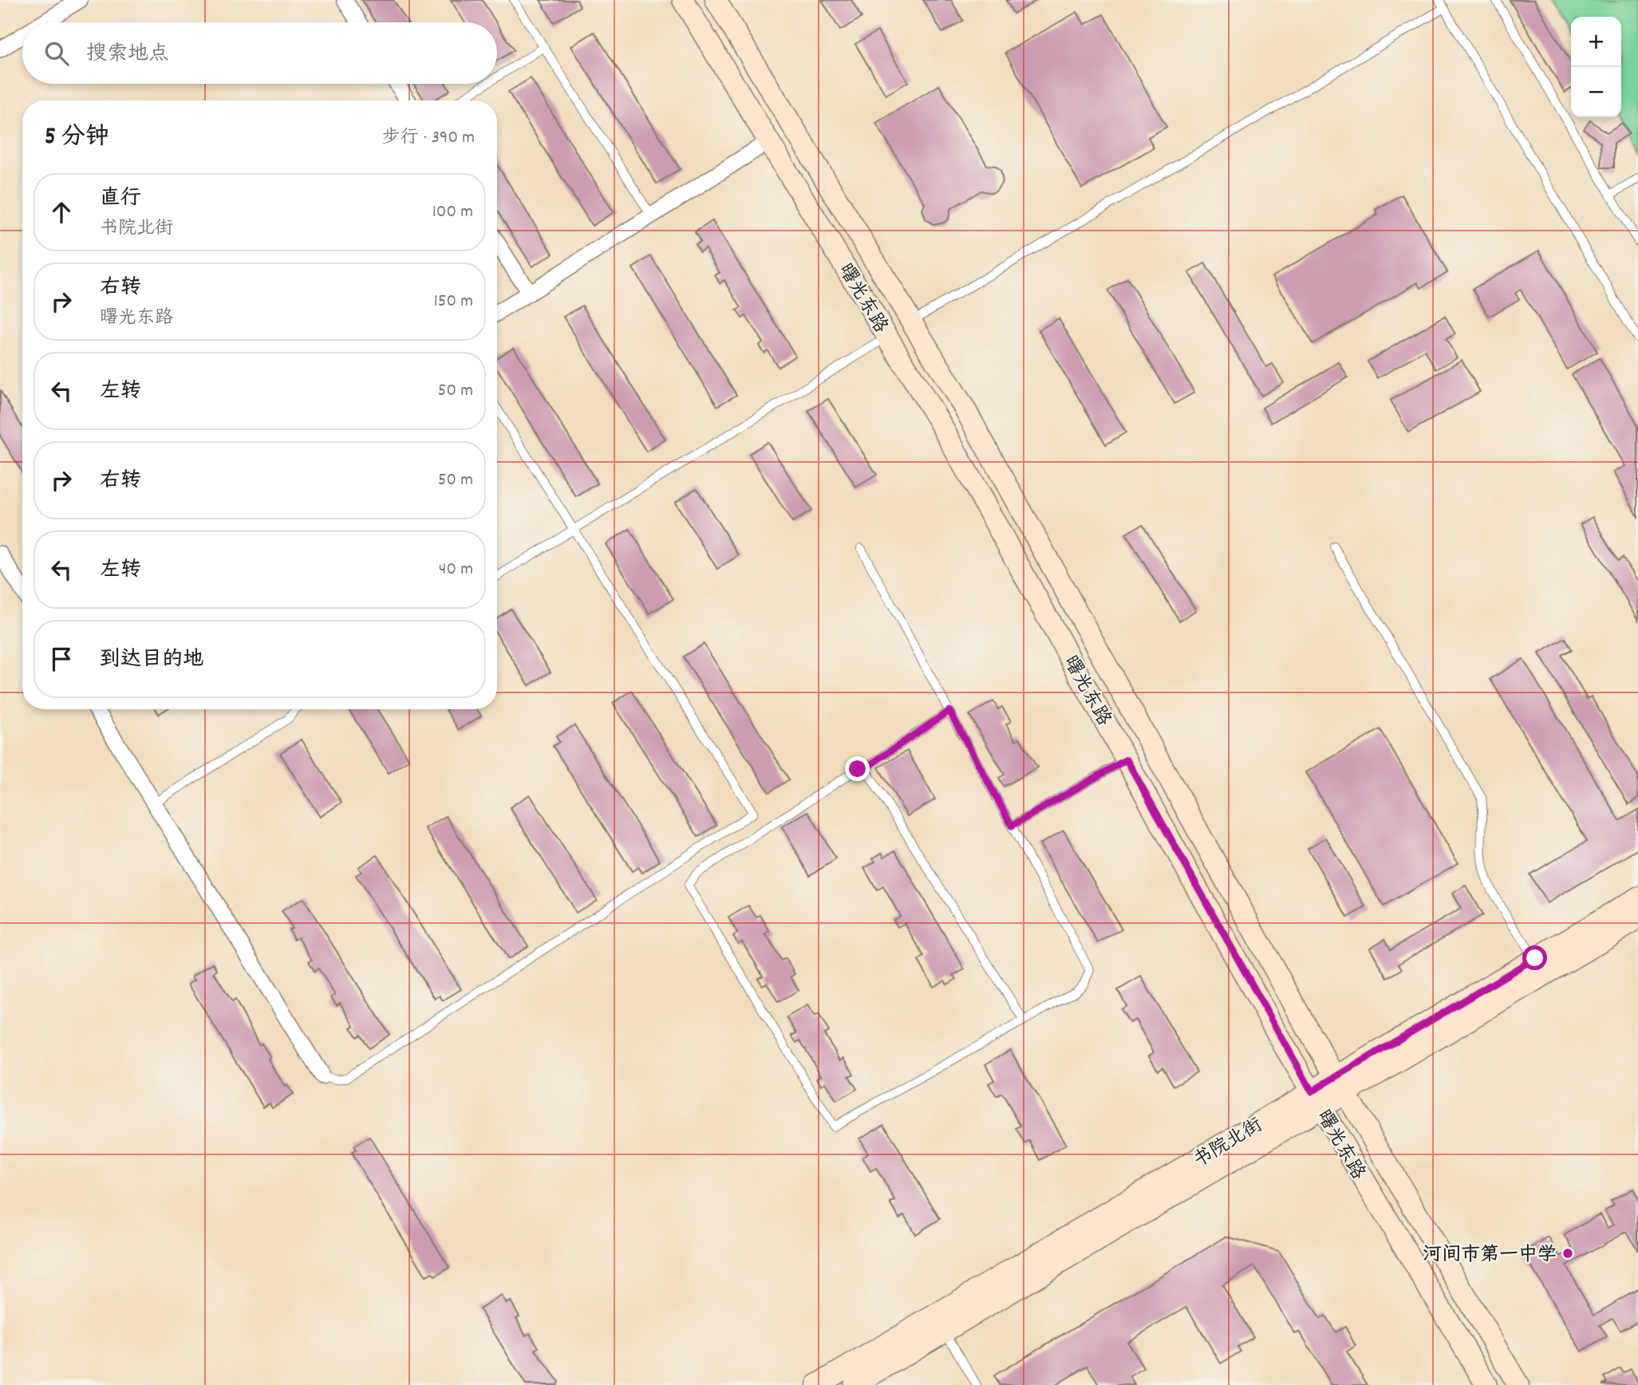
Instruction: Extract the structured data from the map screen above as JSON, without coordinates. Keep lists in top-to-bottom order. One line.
{"streets":{"main road":["曙光东路","书院北街"]},"crossings":[["曙光东路","书院北街"]],"places":["河间市第一中学"],"page":{"map_buttons":["+","−"],"search":"搜索地点","heading":["5 分钟","步行 · 390 m"],"list":[["直行","书院北街","100 m"],["右转","曙光东路","150 m"],["左转","50 m"],["右转","50 m"],["左转","40 m"],"到达目的地"]}}
